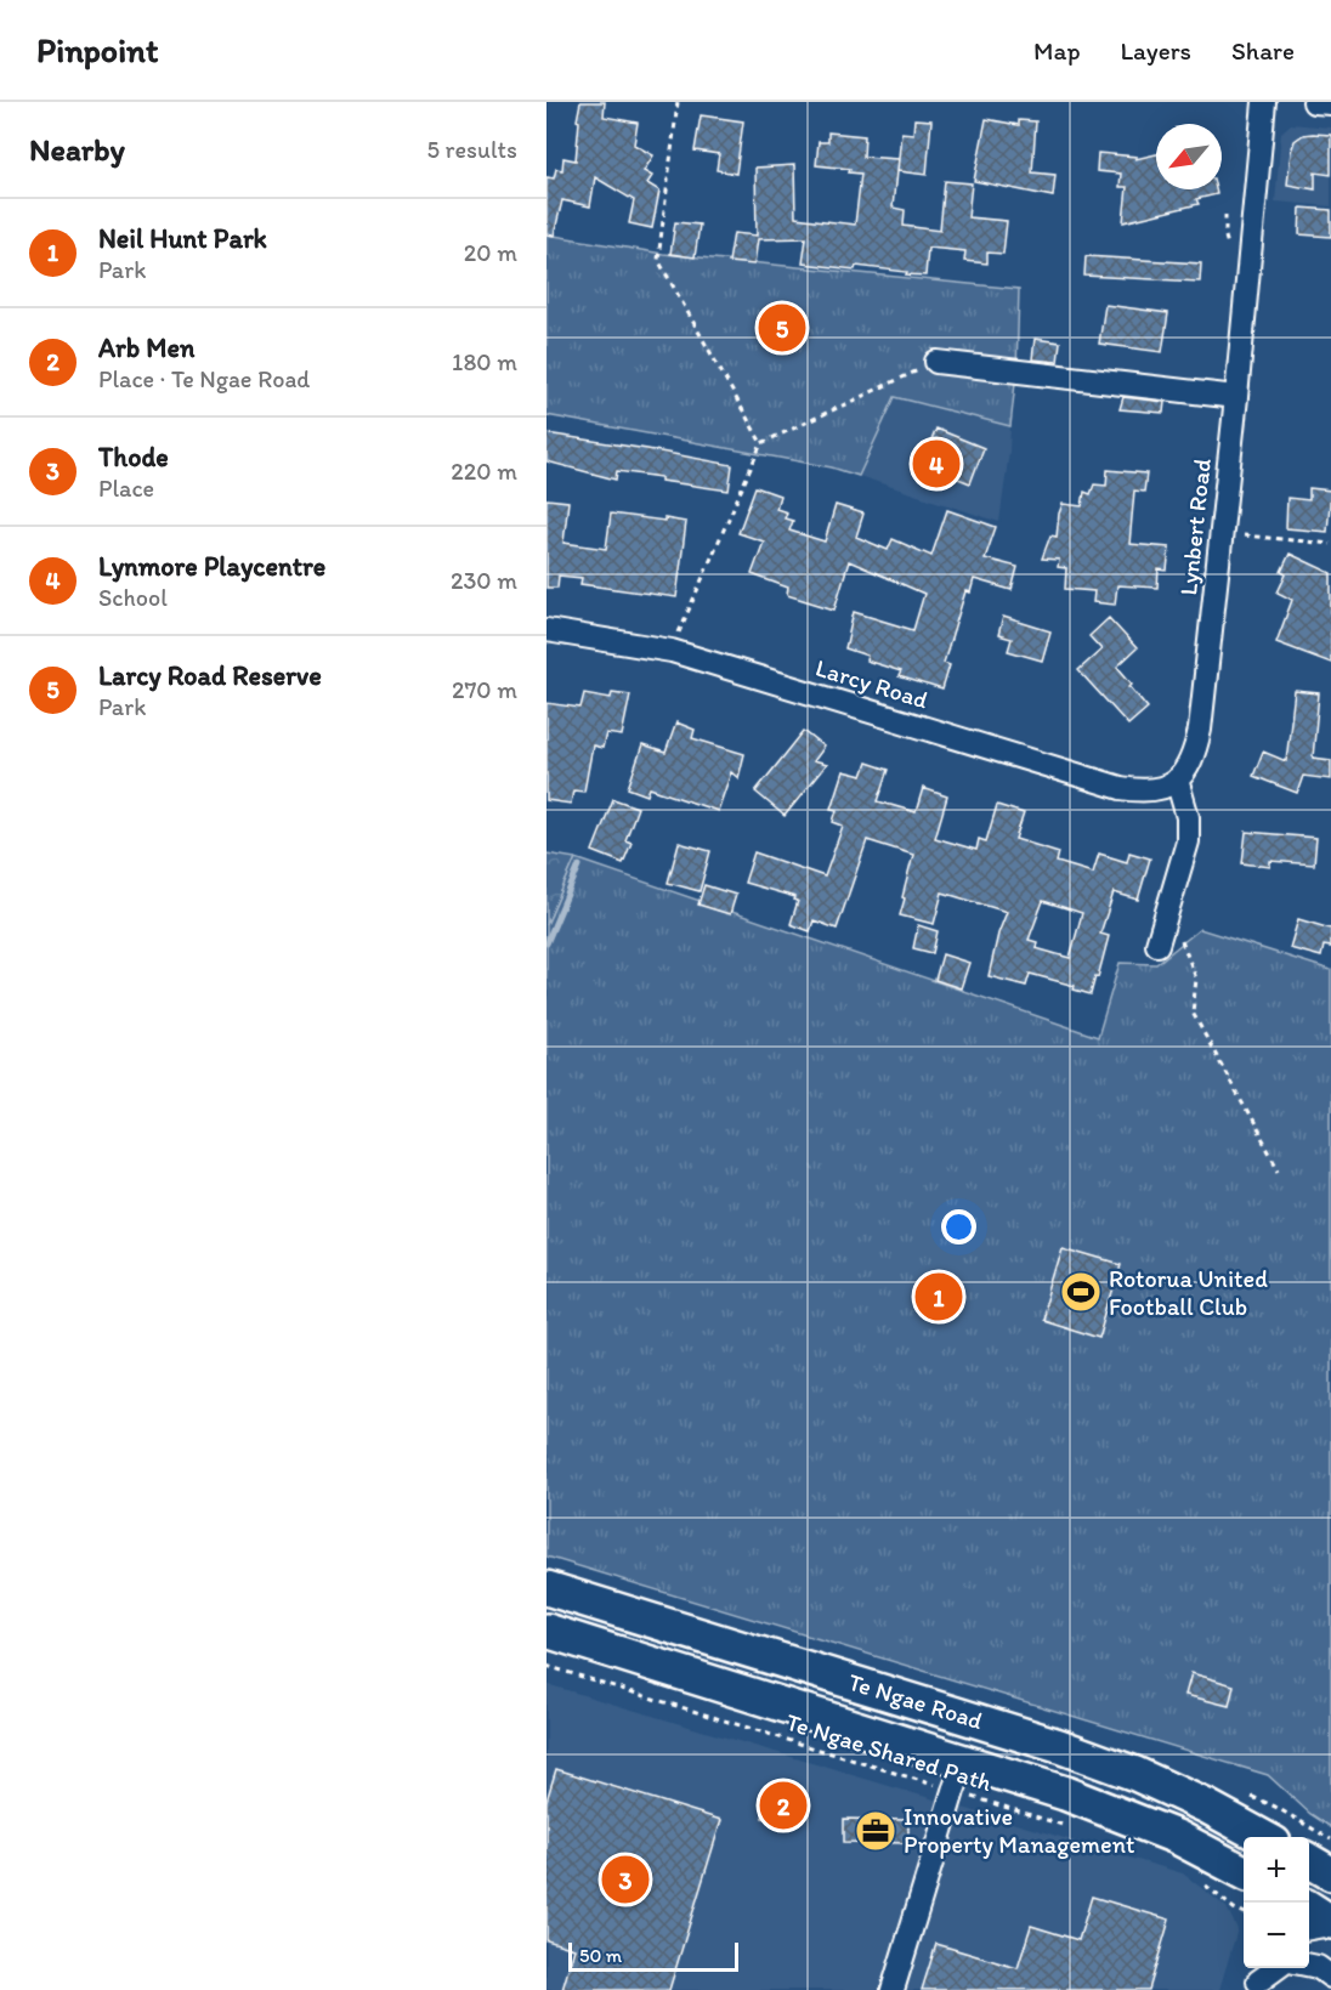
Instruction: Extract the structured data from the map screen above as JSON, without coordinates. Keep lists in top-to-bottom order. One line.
{"streets":{"highway":["Te Ngae Road"],"street":["Lynbert Road","Larcy Road"],"path":["Te Ngae Shared Path"]},"crossings":[["Lynbert Road","Larcy Road"],["Te Ngae Road","Te Ngae Shared Path"]],"places":{"sports":["Rotorua United Football Club"],"office":["Innovative Property Management"]},"scale_bar":"50 m","north":"bottom left","page":{"header":"Pinpoint","nav":["Map","Layers","Share"],"heading":["Nearby","5 results"],"list":[{"mark":"1","name":"Neil Hunt Park","note":"Park","value":"20 m"},{"mark":"2","name":"Arb Men","note":"Place · Te Ngae Road","value":"180 m"},{"mark":"3","name":"Thode","note":"Place","value":"220 m"},{"mark":"4","name":"Lynmore Playcentre","note":"School","value":"230 m"},{"mark":"5","name":"Larcy Road Reserve","note":"Park","value":"270 m"}],"pins":["5","4","1","2","3"],"map_buttons":["+","−"],"scale":"50 m"}}
